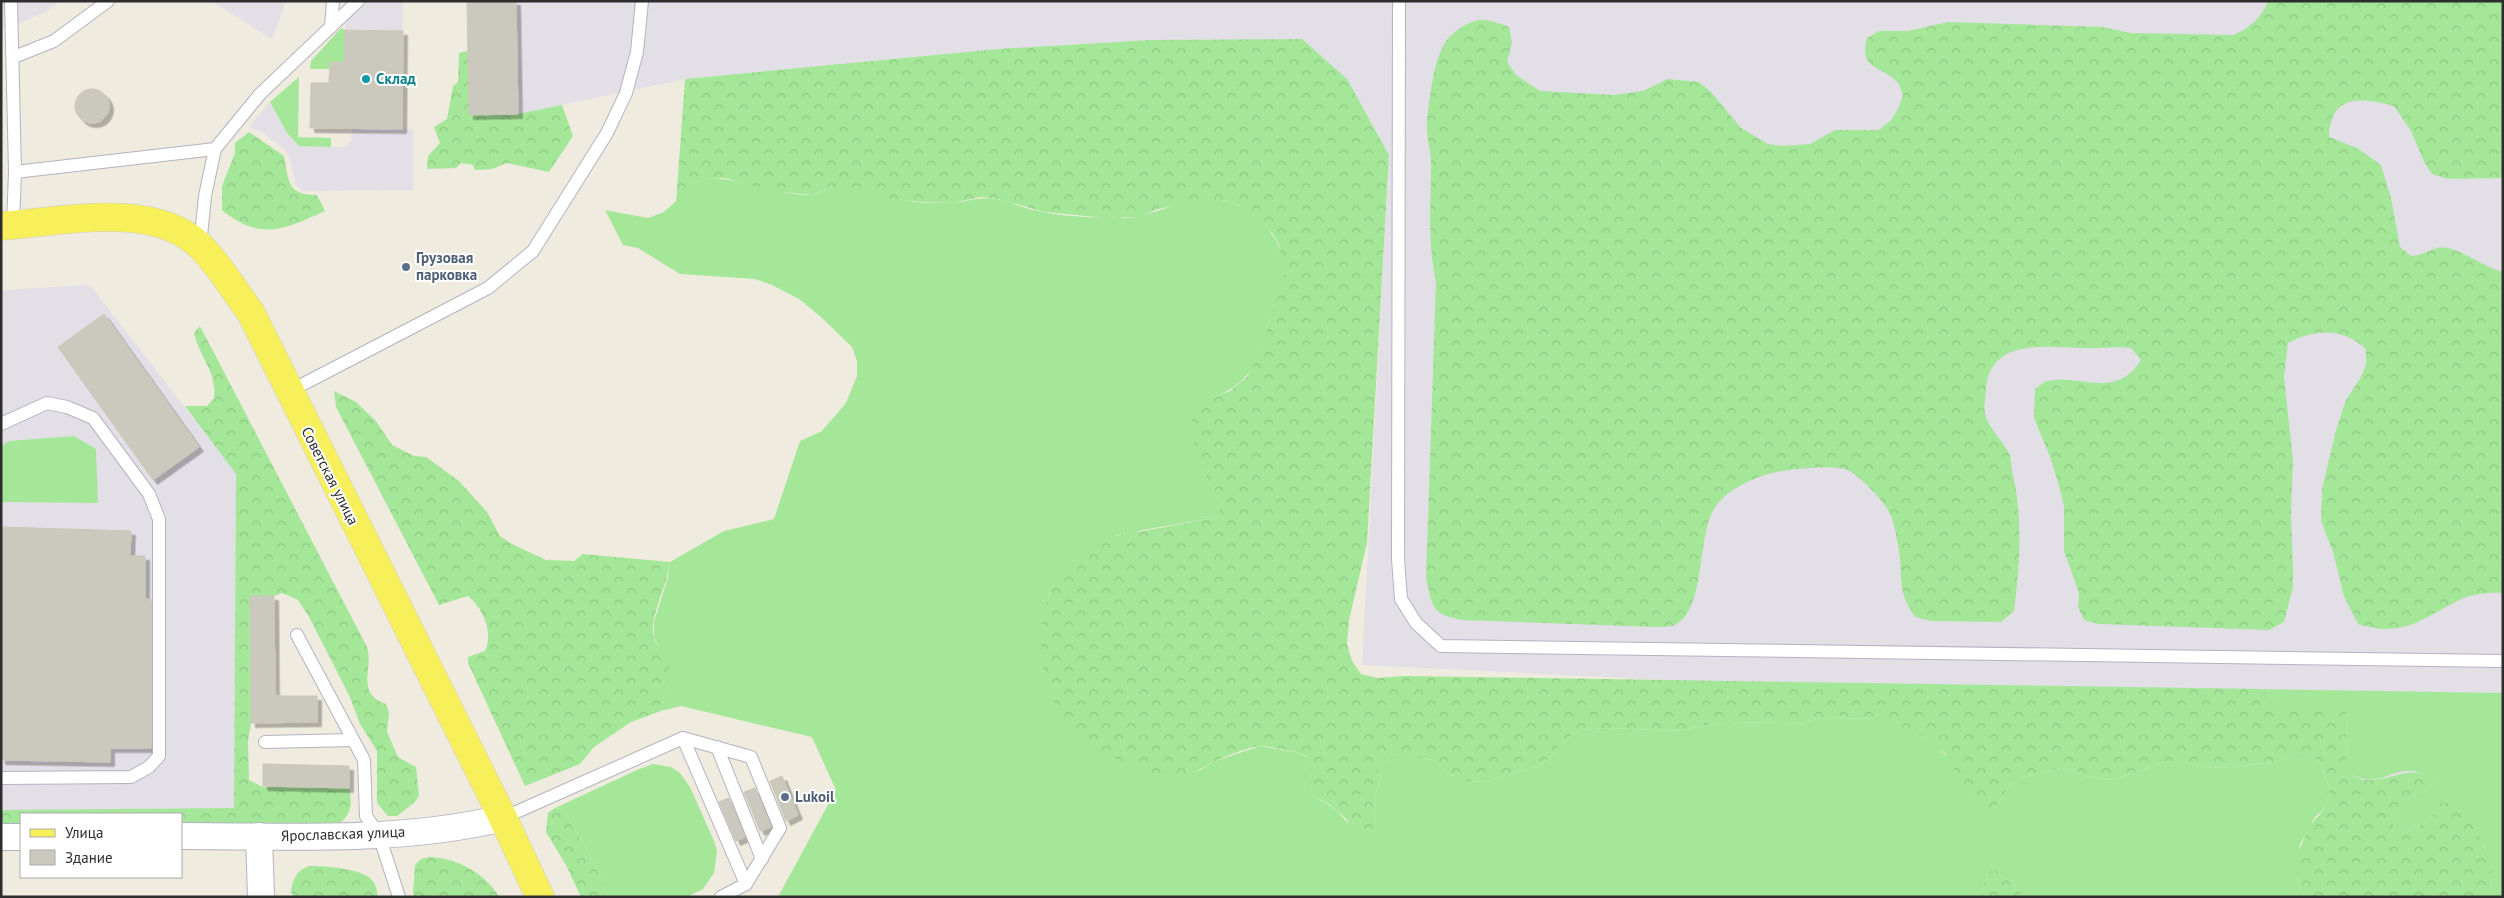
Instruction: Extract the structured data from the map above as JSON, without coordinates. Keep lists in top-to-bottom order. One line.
{"streets":{"main road":["Советская улица"],"street":["Ярославская улица"]},"crossings":[["Советская улица","Ярославская улица"]],"places":["Склад","Грузовая парковка","Lukoil"],"legend":["Улица","Здание"]}
